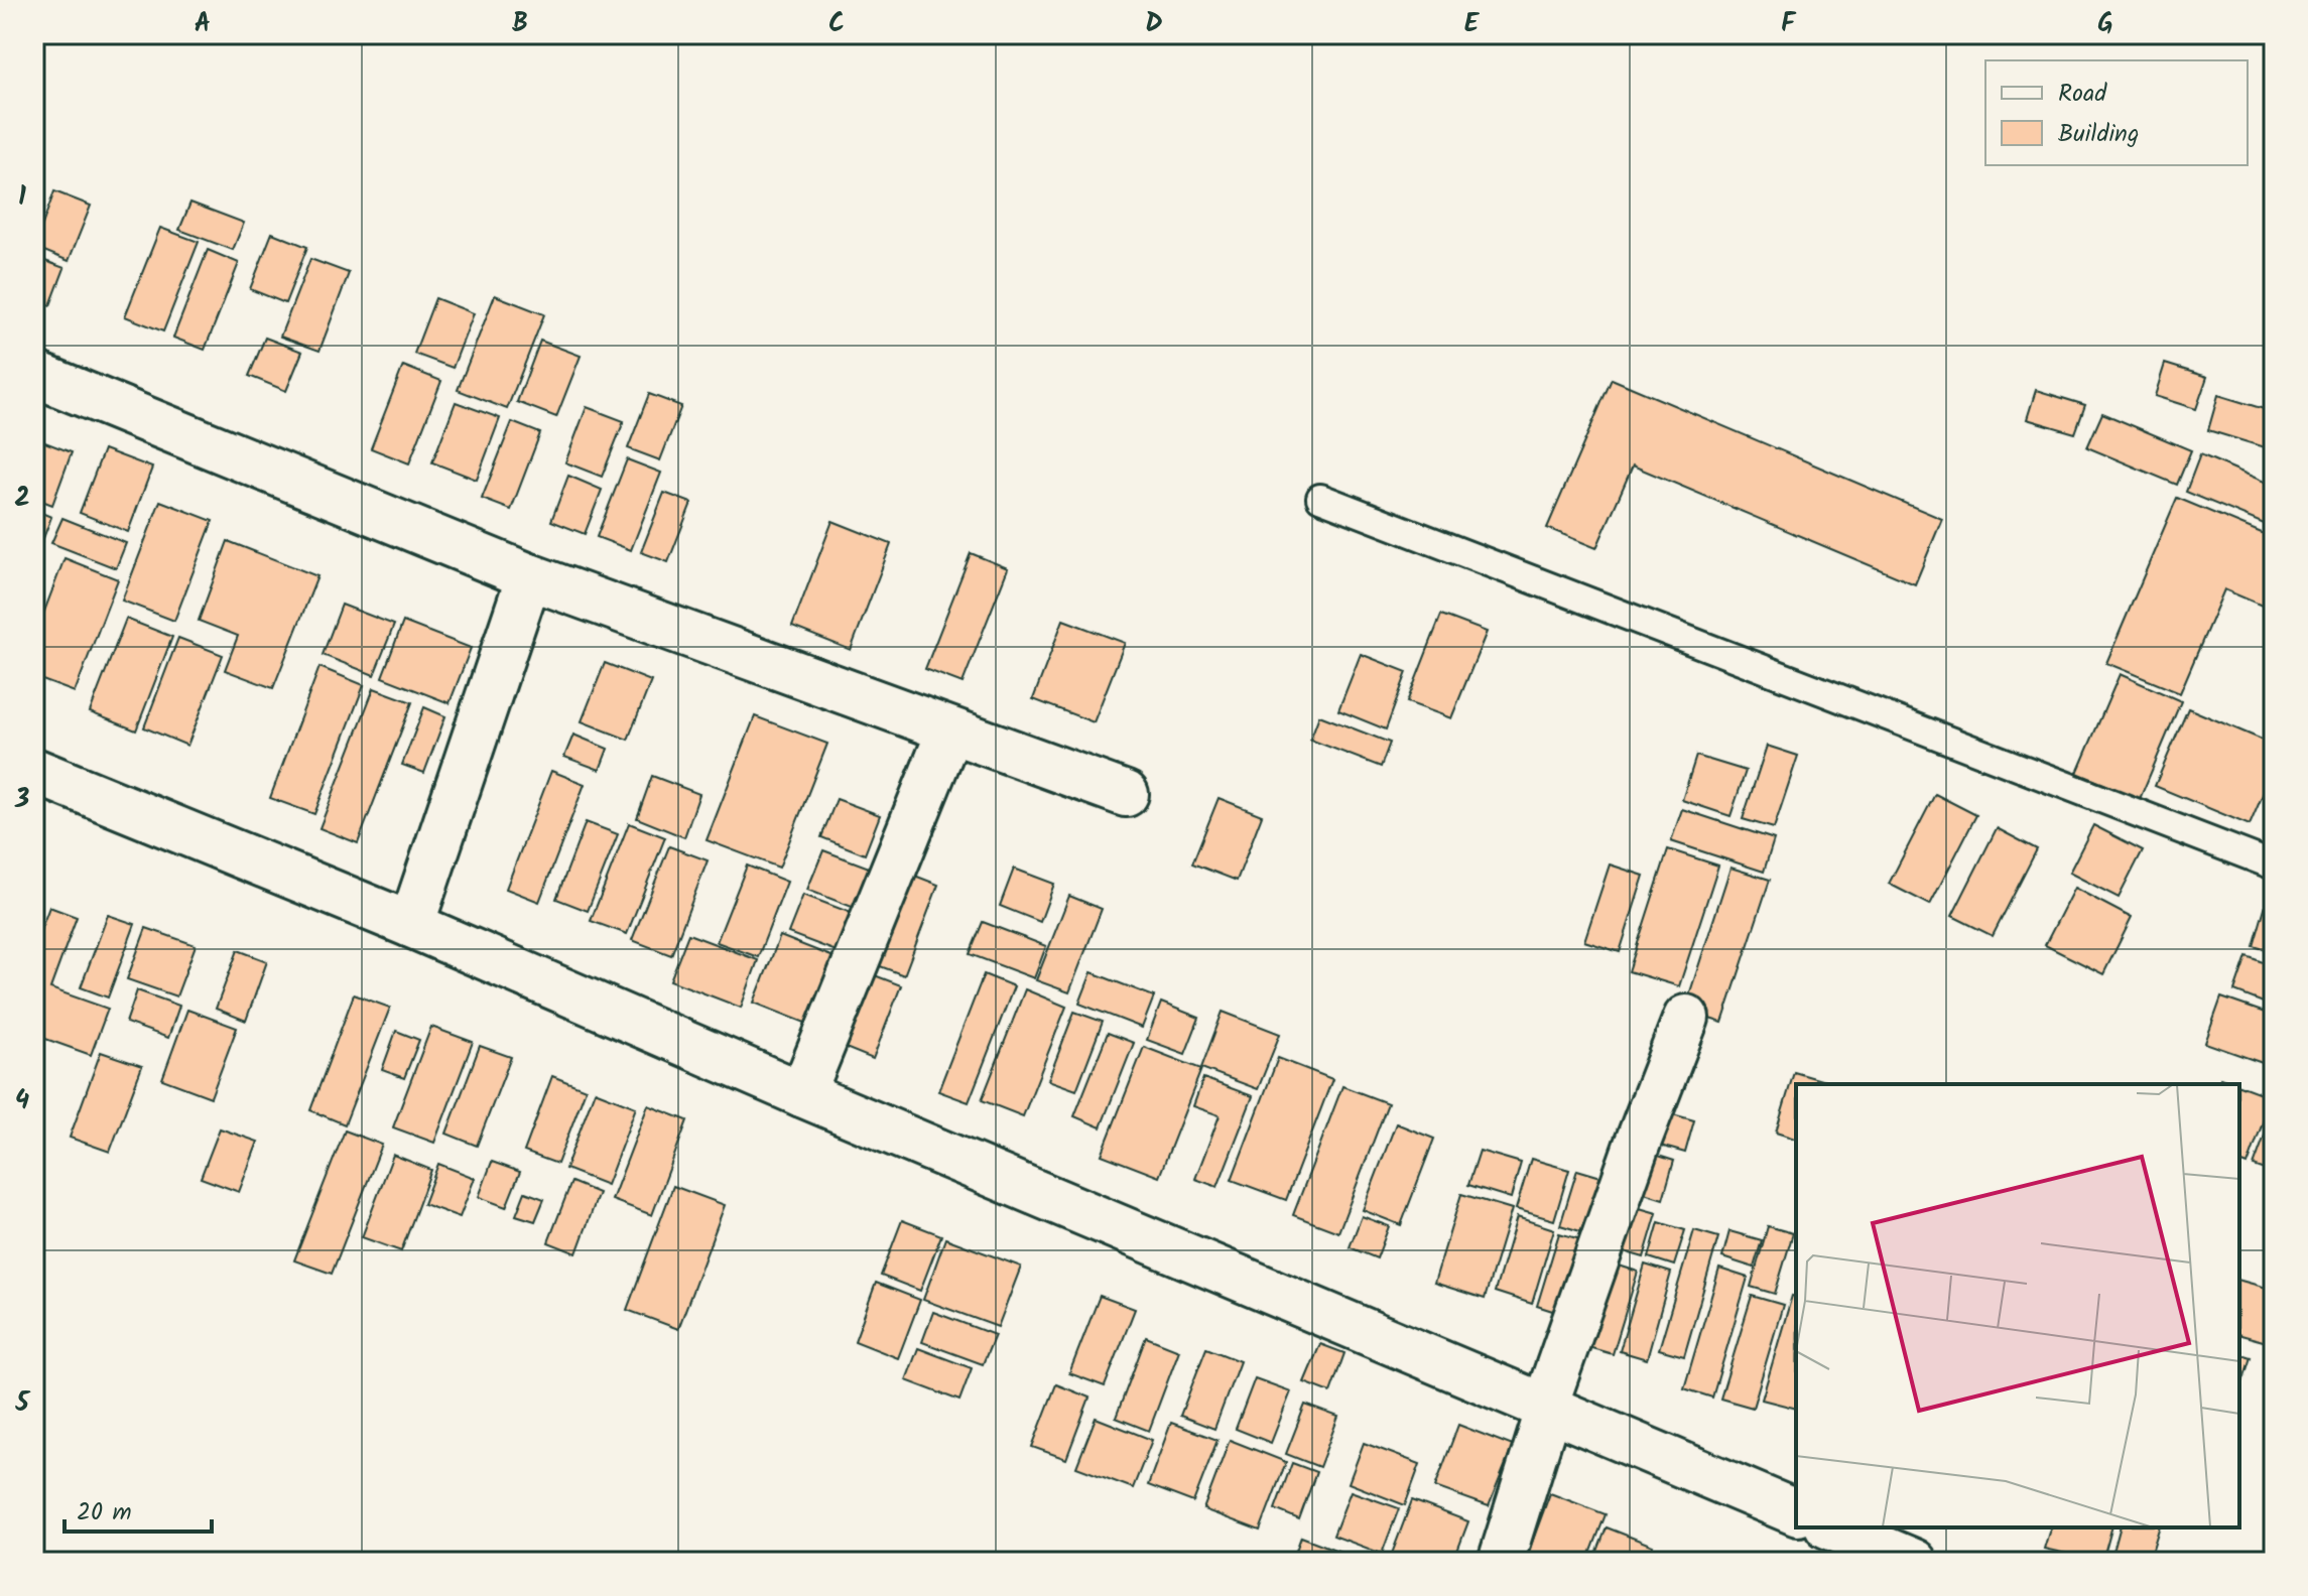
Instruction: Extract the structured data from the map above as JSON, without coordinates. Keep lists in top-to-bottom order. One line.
{"legend":["Road","Building"],"scale_bar":"20 m","grid":{"columns":["A","B","C","D","E","F","G"],"rows":["1","2","3","4","5"]}}
